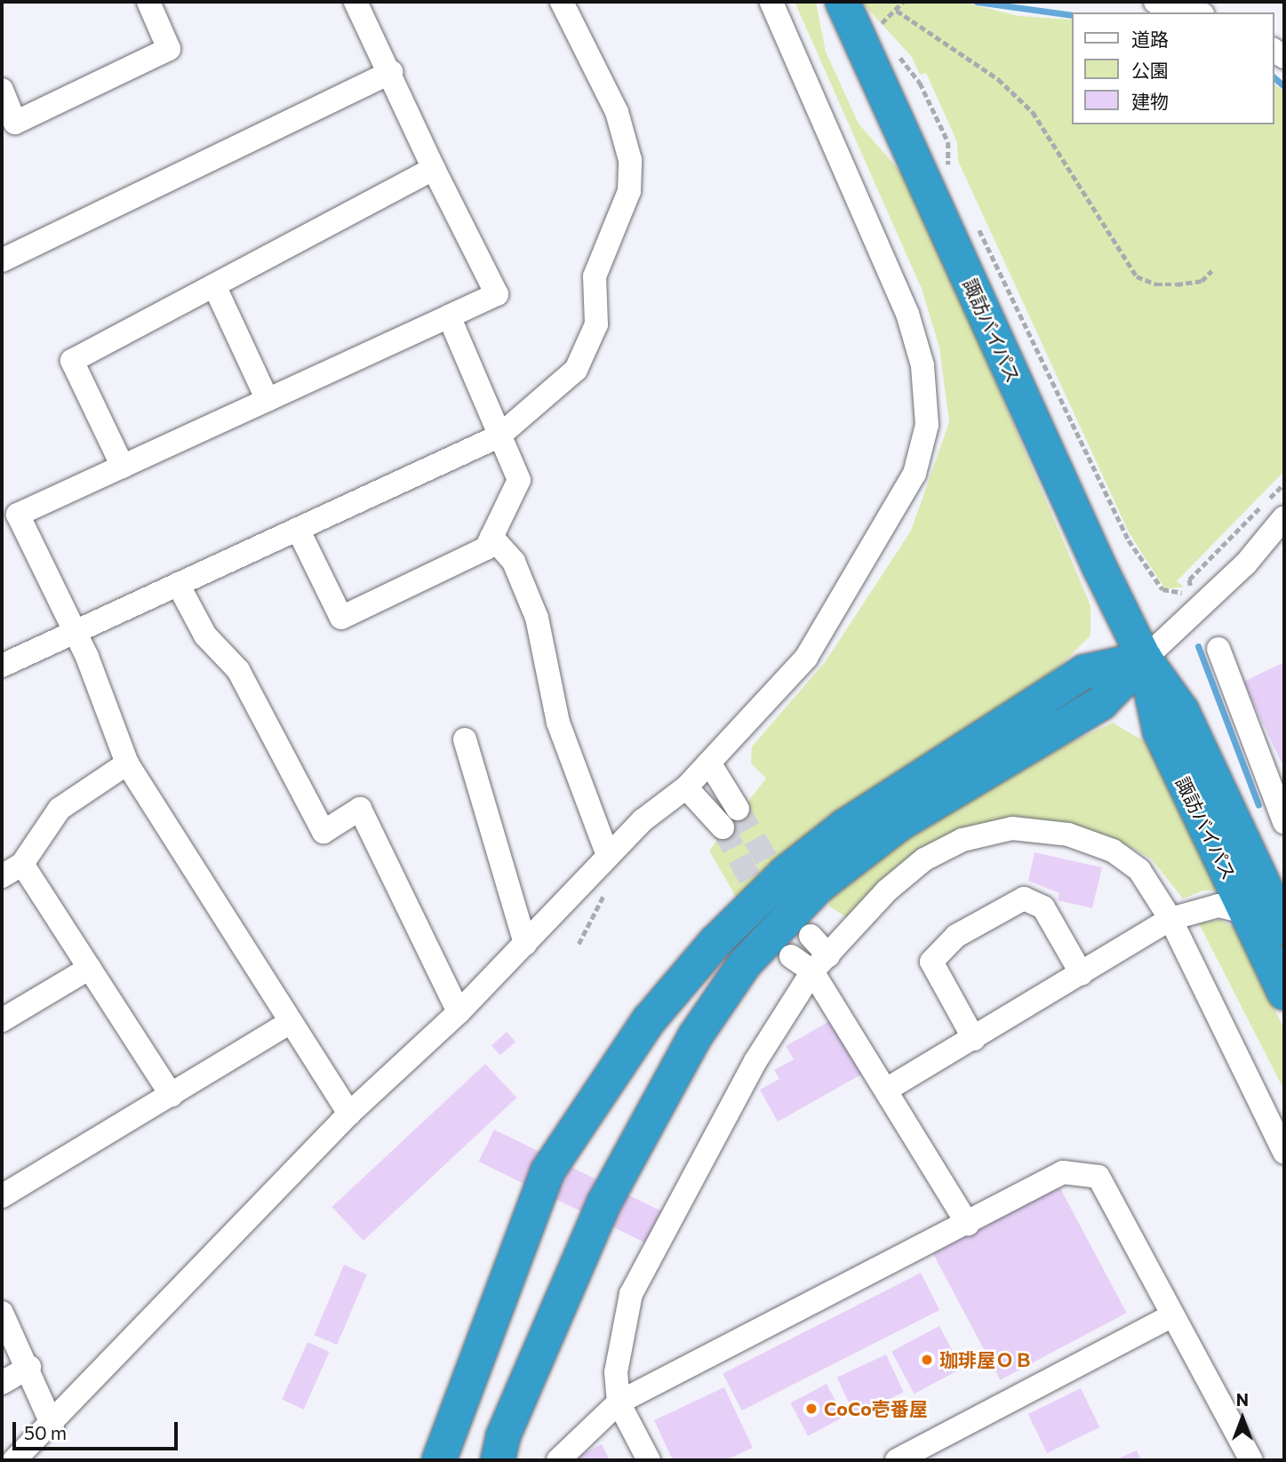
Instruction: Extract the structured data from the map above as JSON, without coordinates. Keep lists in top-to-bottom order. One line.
{"streets":{"highway":["諏訪バイパス"]},"places":["珈琲屋ＯＢ","CoCo壱番屋"],"legend":["道路","公園","建物"],"scale_bar":"50 m","north":"top"}
